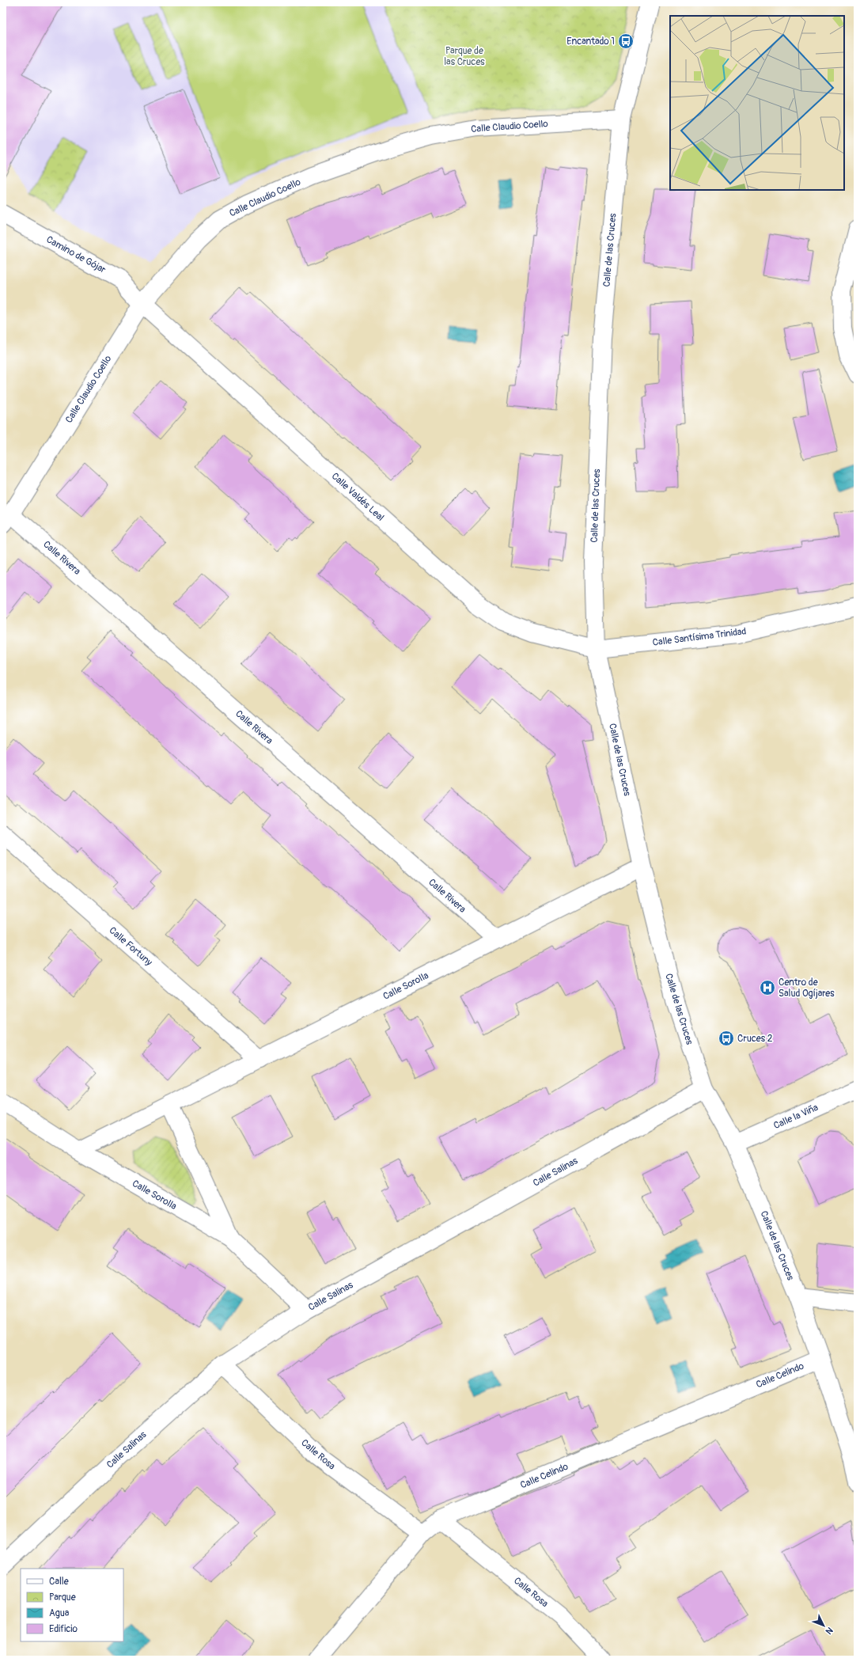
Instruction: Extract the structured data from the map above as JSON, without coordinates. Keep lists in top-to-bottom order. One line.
{"streets":{"street":["Calle Claudio Coello","Calle de las Cruces","Camino de Gójar","Calle Valdés Leal","Calle Rivera","Calle Santísima Trinidad","Calle Fortuny","Calle Sorolla","Calle la Viña","Calle Salinas","Calle Celindo","Calle Rosa"]},"crossings":[["Calle Claudio Coello","Calle de las Cruces"],["Calle Claudio Coello","Camino de Gójar"],["Calle Claudio Coello","Calle Valdés Leal"],["Calle Claudio Coello","Calle Rivera"],["Calle de las Cruces","Calle Valdés Leal"],["Calle de las Cruces","Calle Santísima Trinidad"],["Calle de las Cruces","Calle Sorolla"],["Calle de las Cruces","Calle la Viña"],["Calle de las Cruces","Calle Salinas"],["Calle de las Cruces","Calle Celindo"],["Camino de Gójar","Calle Valdés Leal"],["Calle Valdés Leal","Calle Santísima Trinidad"],["Calle Rivera","Calle Sorolla"],["Calle Fortuny","Calle Sorolla"],["Calle Sorolla","Calle Salinas"],["Calle Salinas","Calle Rosa"],["Calle Celindo","Calle Rosa"]],"parks":["Parque de las Cruces"],"places":{"bus stop":["Encantado 1","Cruces 2"],"hospital":["Centro de Salud Ogíjares"]},"legend":["Calle","Parque","Agua","Edificio"],"north":"bottom right"}
